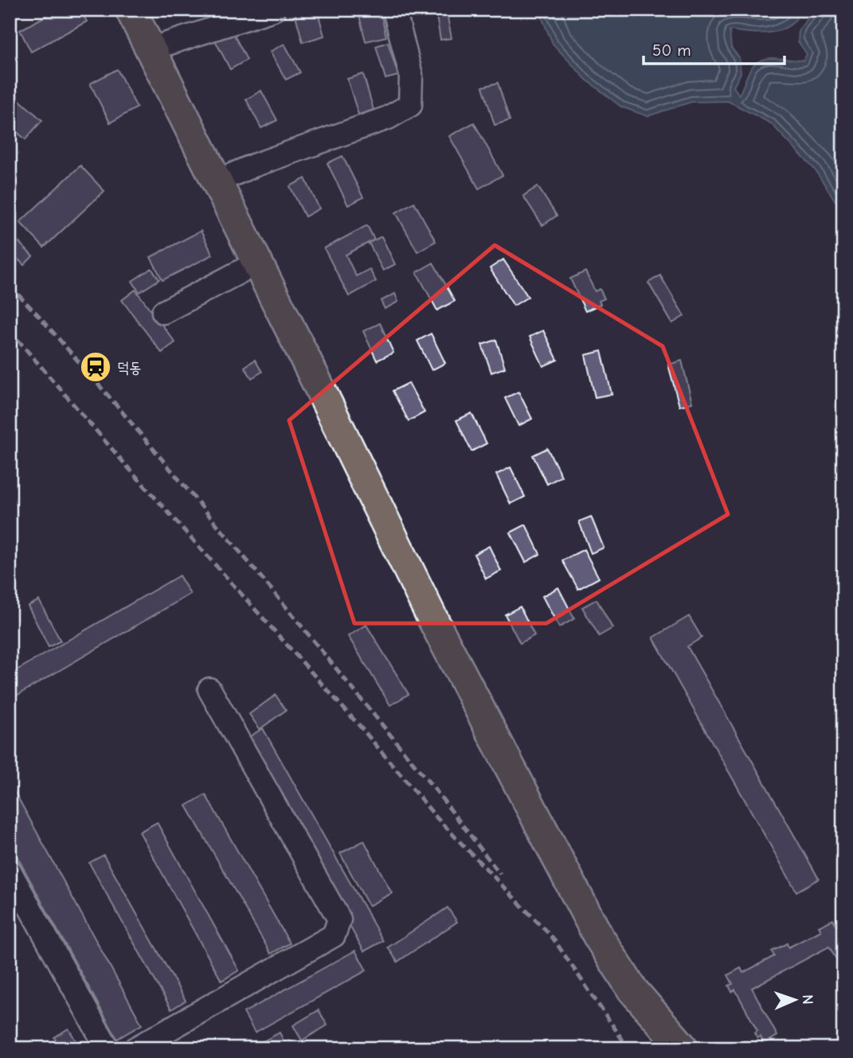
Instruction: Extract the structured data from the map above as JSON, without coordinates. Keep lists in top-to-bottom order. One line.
{"places":{"station":["덕동"]},"scale_bar":"50 m","north":"right"}
